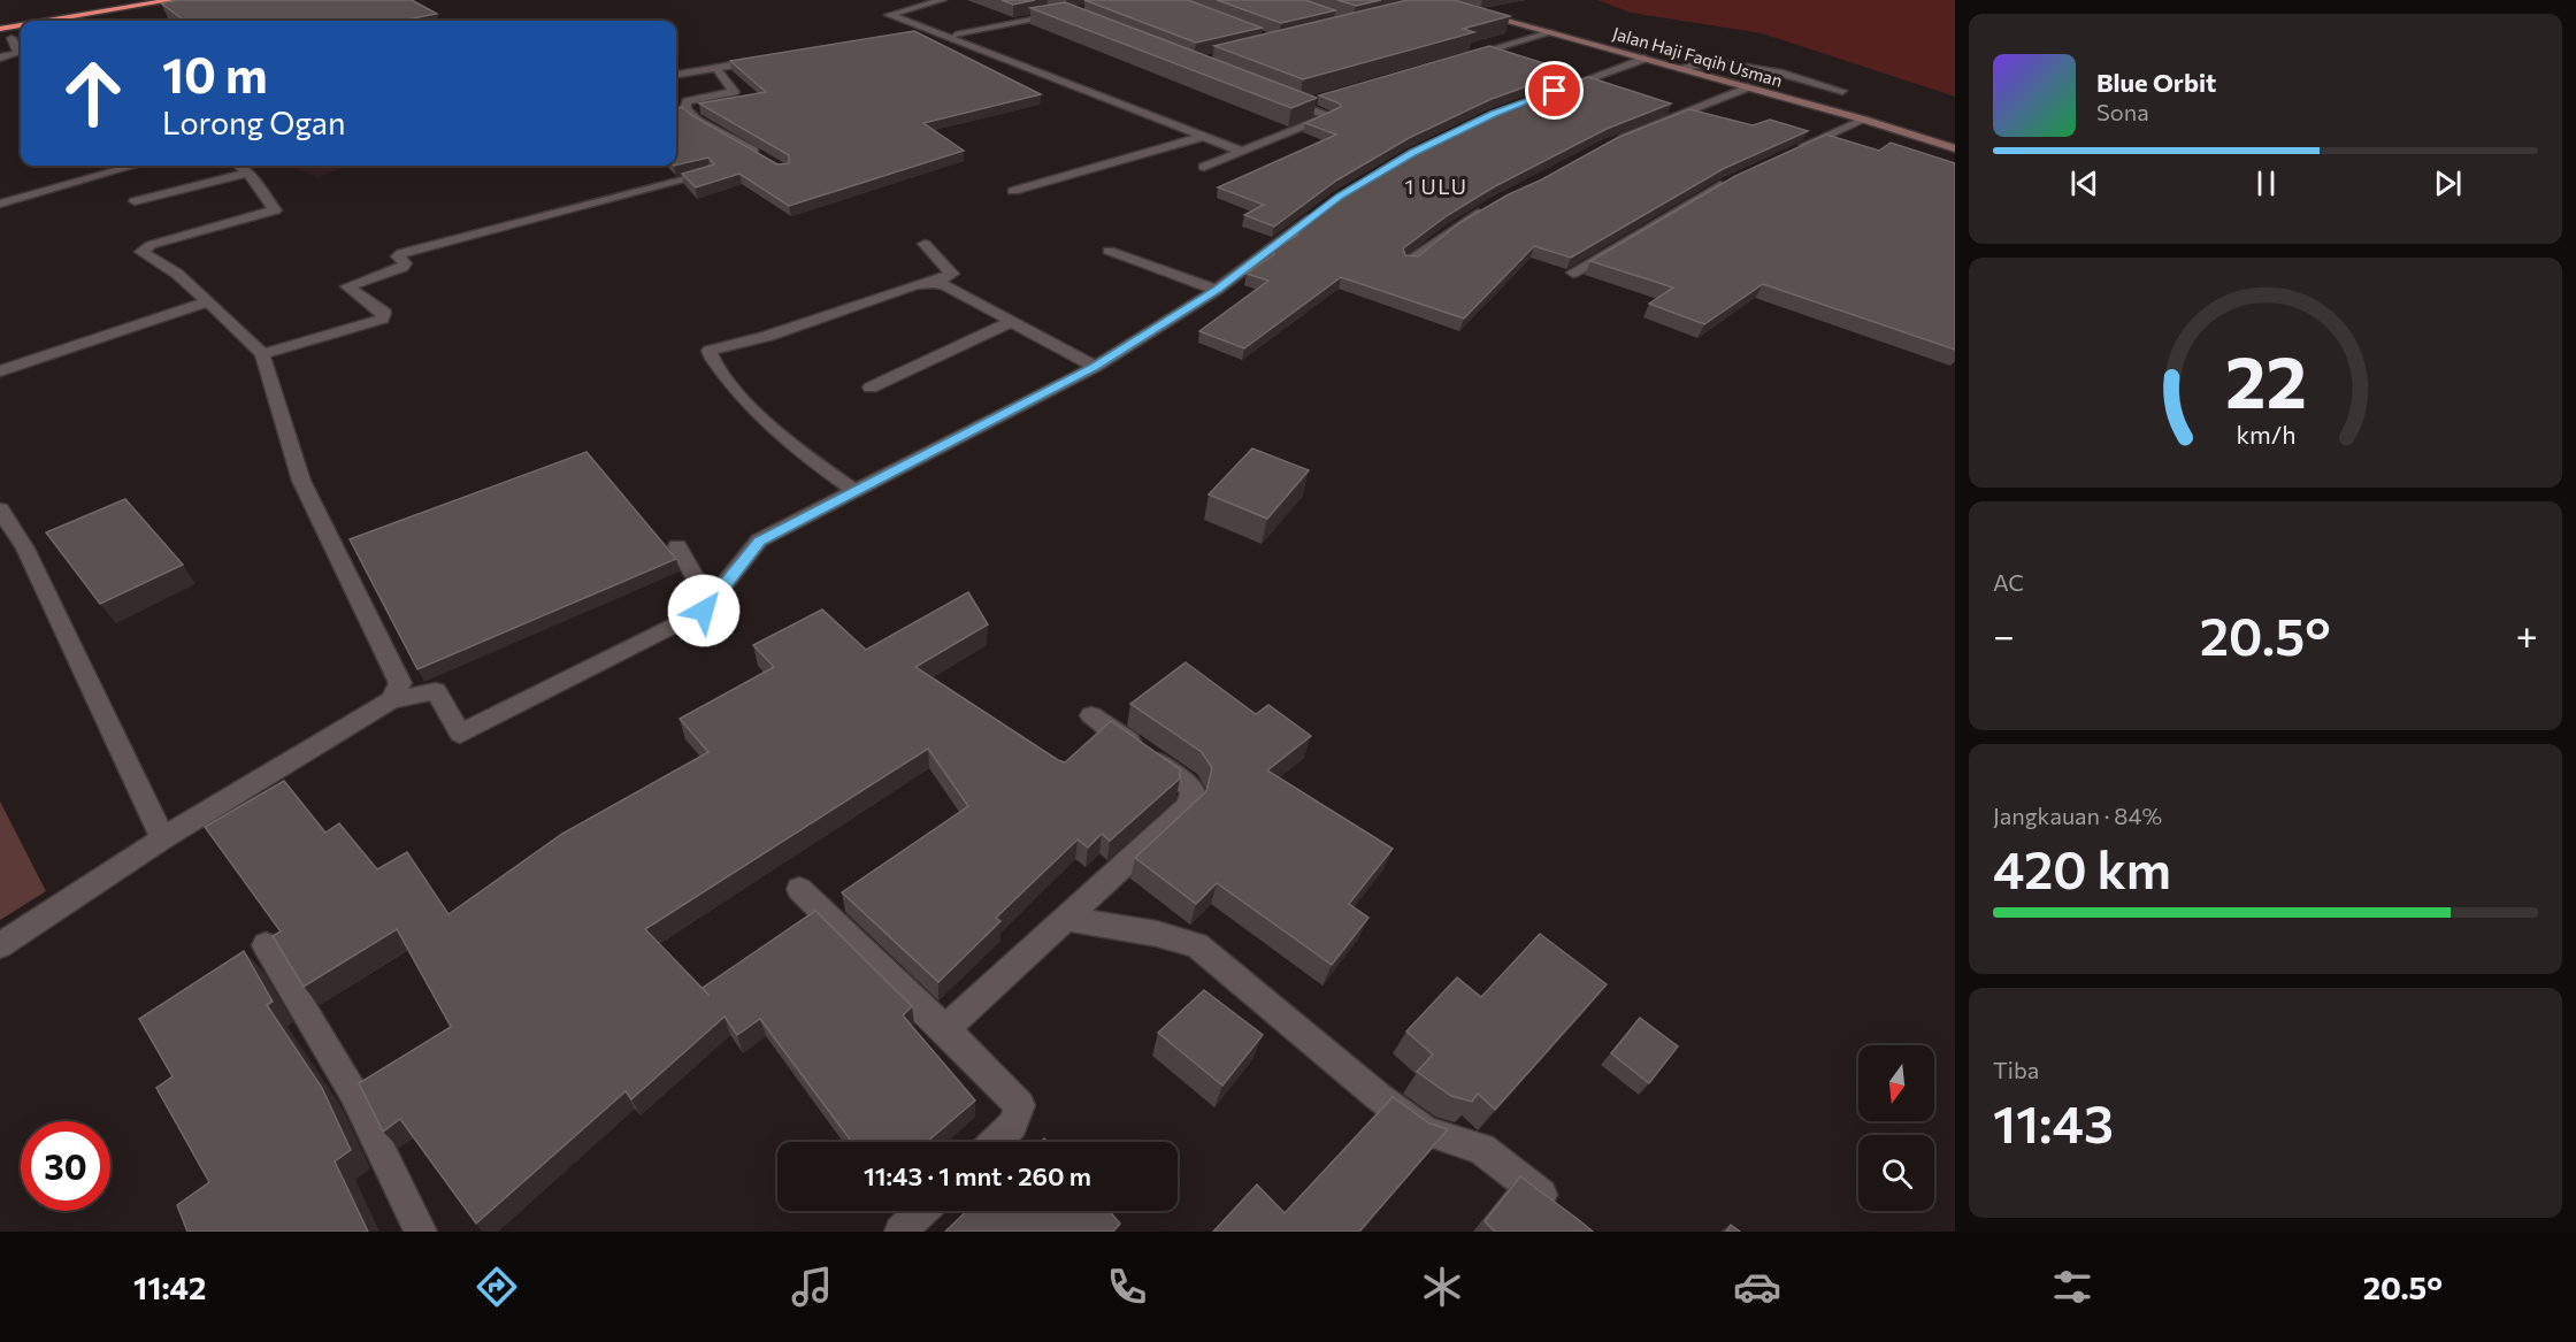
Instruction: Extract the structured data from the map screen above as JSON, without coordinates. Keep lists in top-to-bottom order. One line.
{"streets":{"street":["Jalan Haji Faqih Usman"]},"districts":["1 ULU"],"north":"bottom","page":{"turn":["10 m","Lorong Ogan"],"song":["Blue Orbit","Sona"],"tile":["AC",["Jangkauan · 84%","420 km"],["Tiba","11:43"]],"heat":["−","20.5°","+"],"limit":"30","trip":"11:43 · 1 mnt · 260 m","tabs":["11:42","20.5°"],"gauge":["22","km/h"]}}
